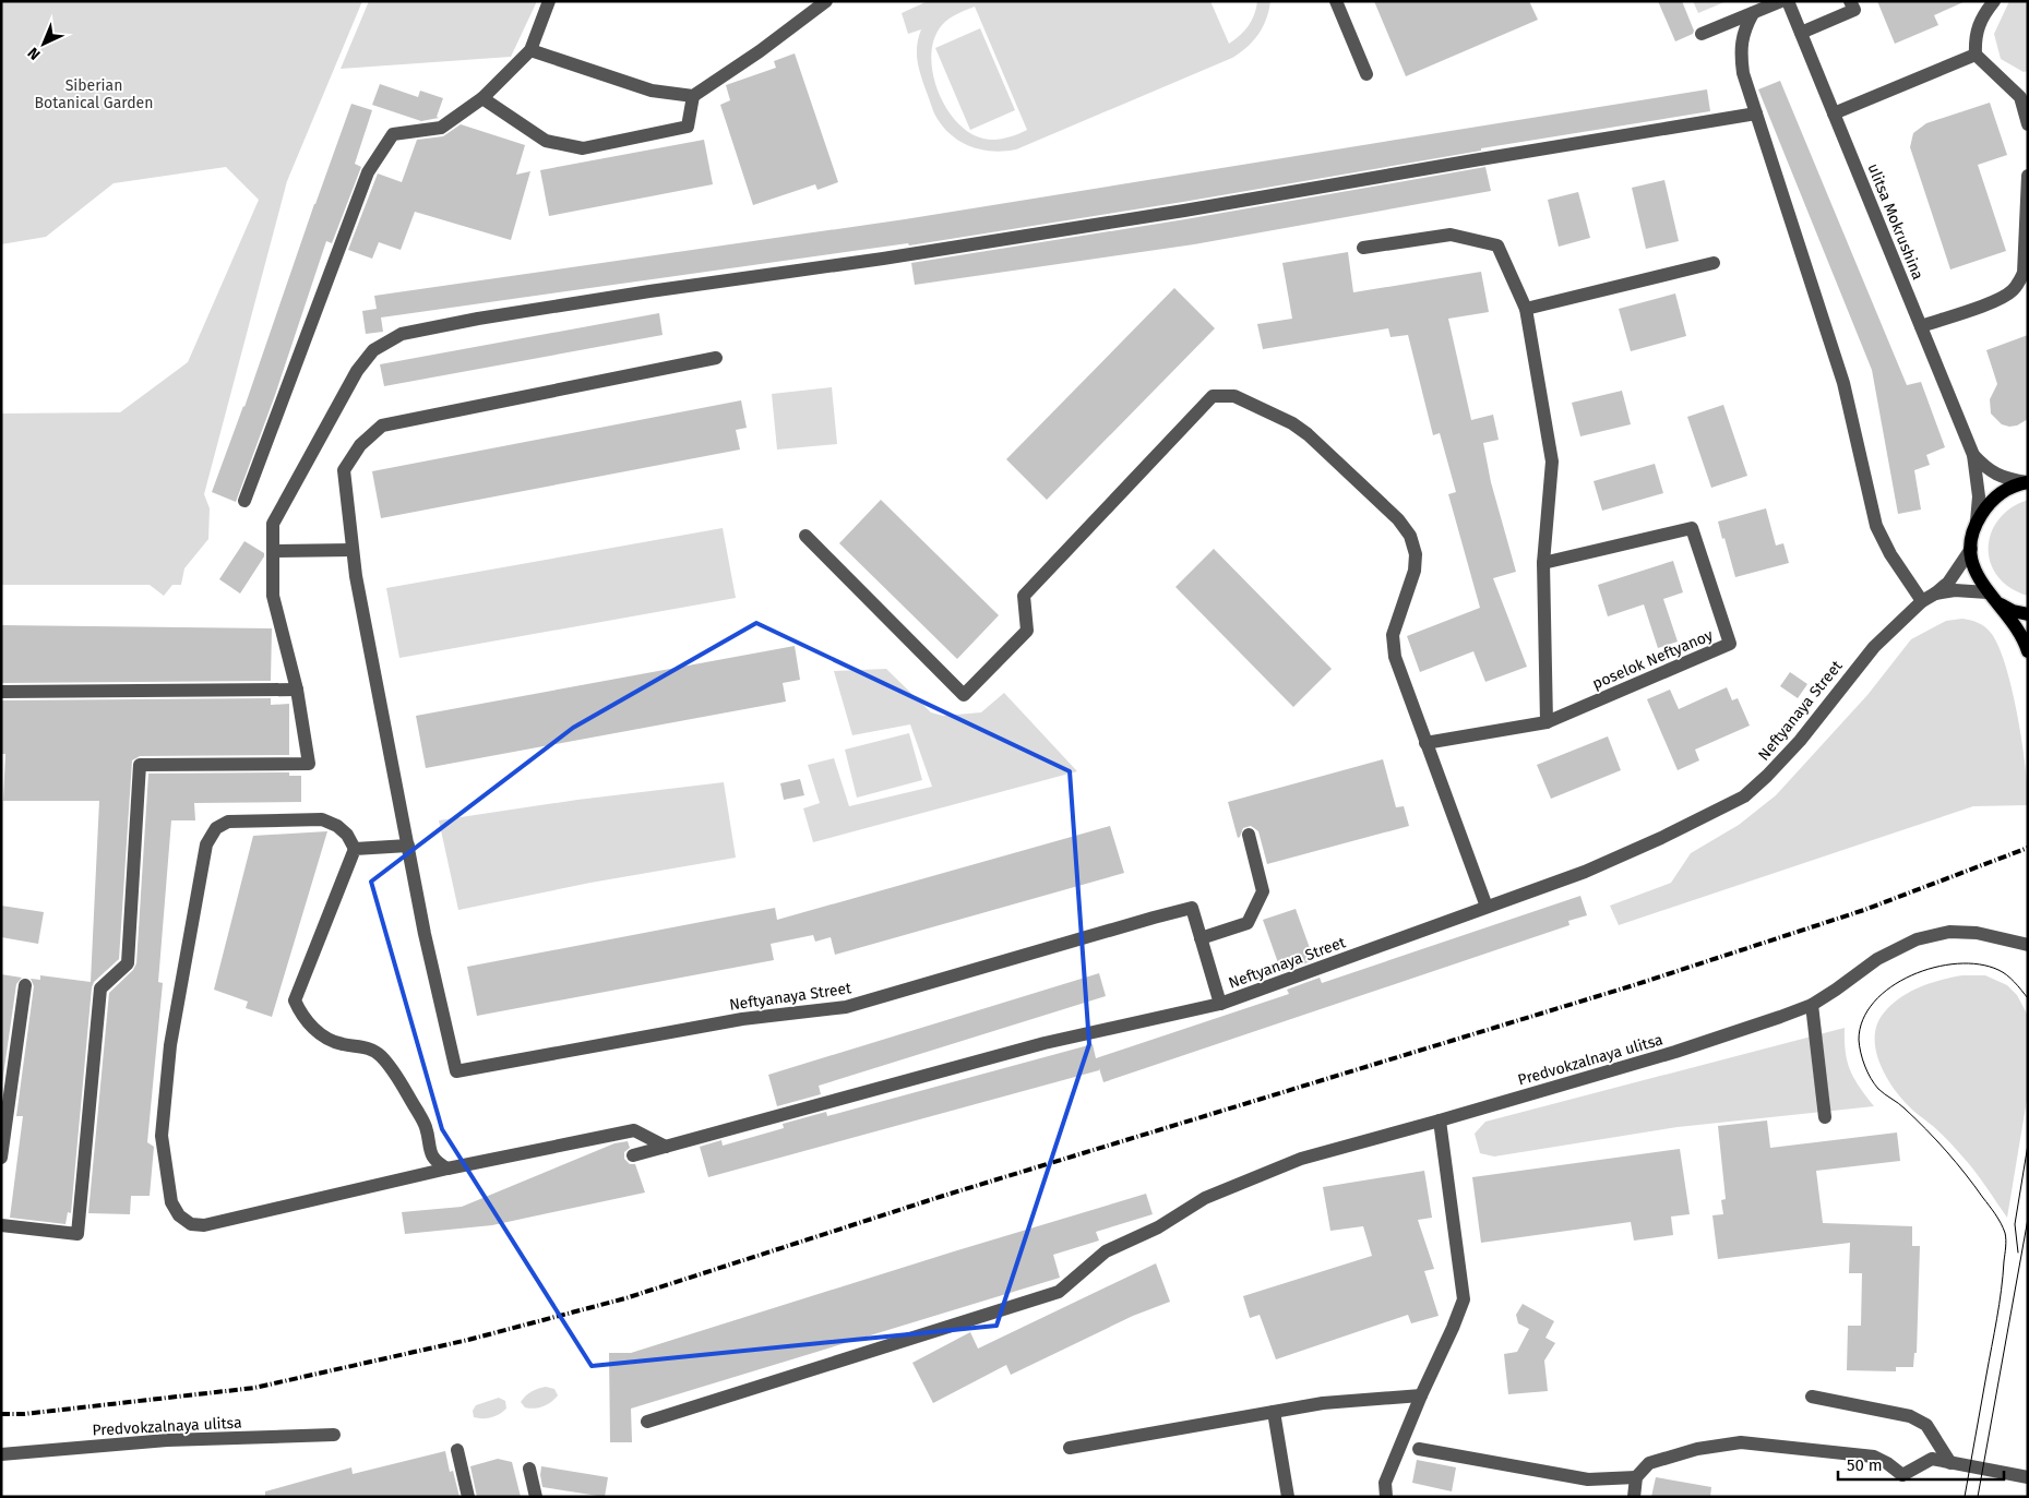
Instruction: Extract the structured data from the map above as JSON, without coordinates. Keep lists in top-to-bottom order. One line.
{"streets":{"street":["ulitsa Mokrushina","poselok Neftyanoy","Neftyanaya Street","Predvokzalnaya ulitsa"]},"parks":["Siberian Botanical Garden"],"scale_bar":"50 m","north":"bottom left"}
